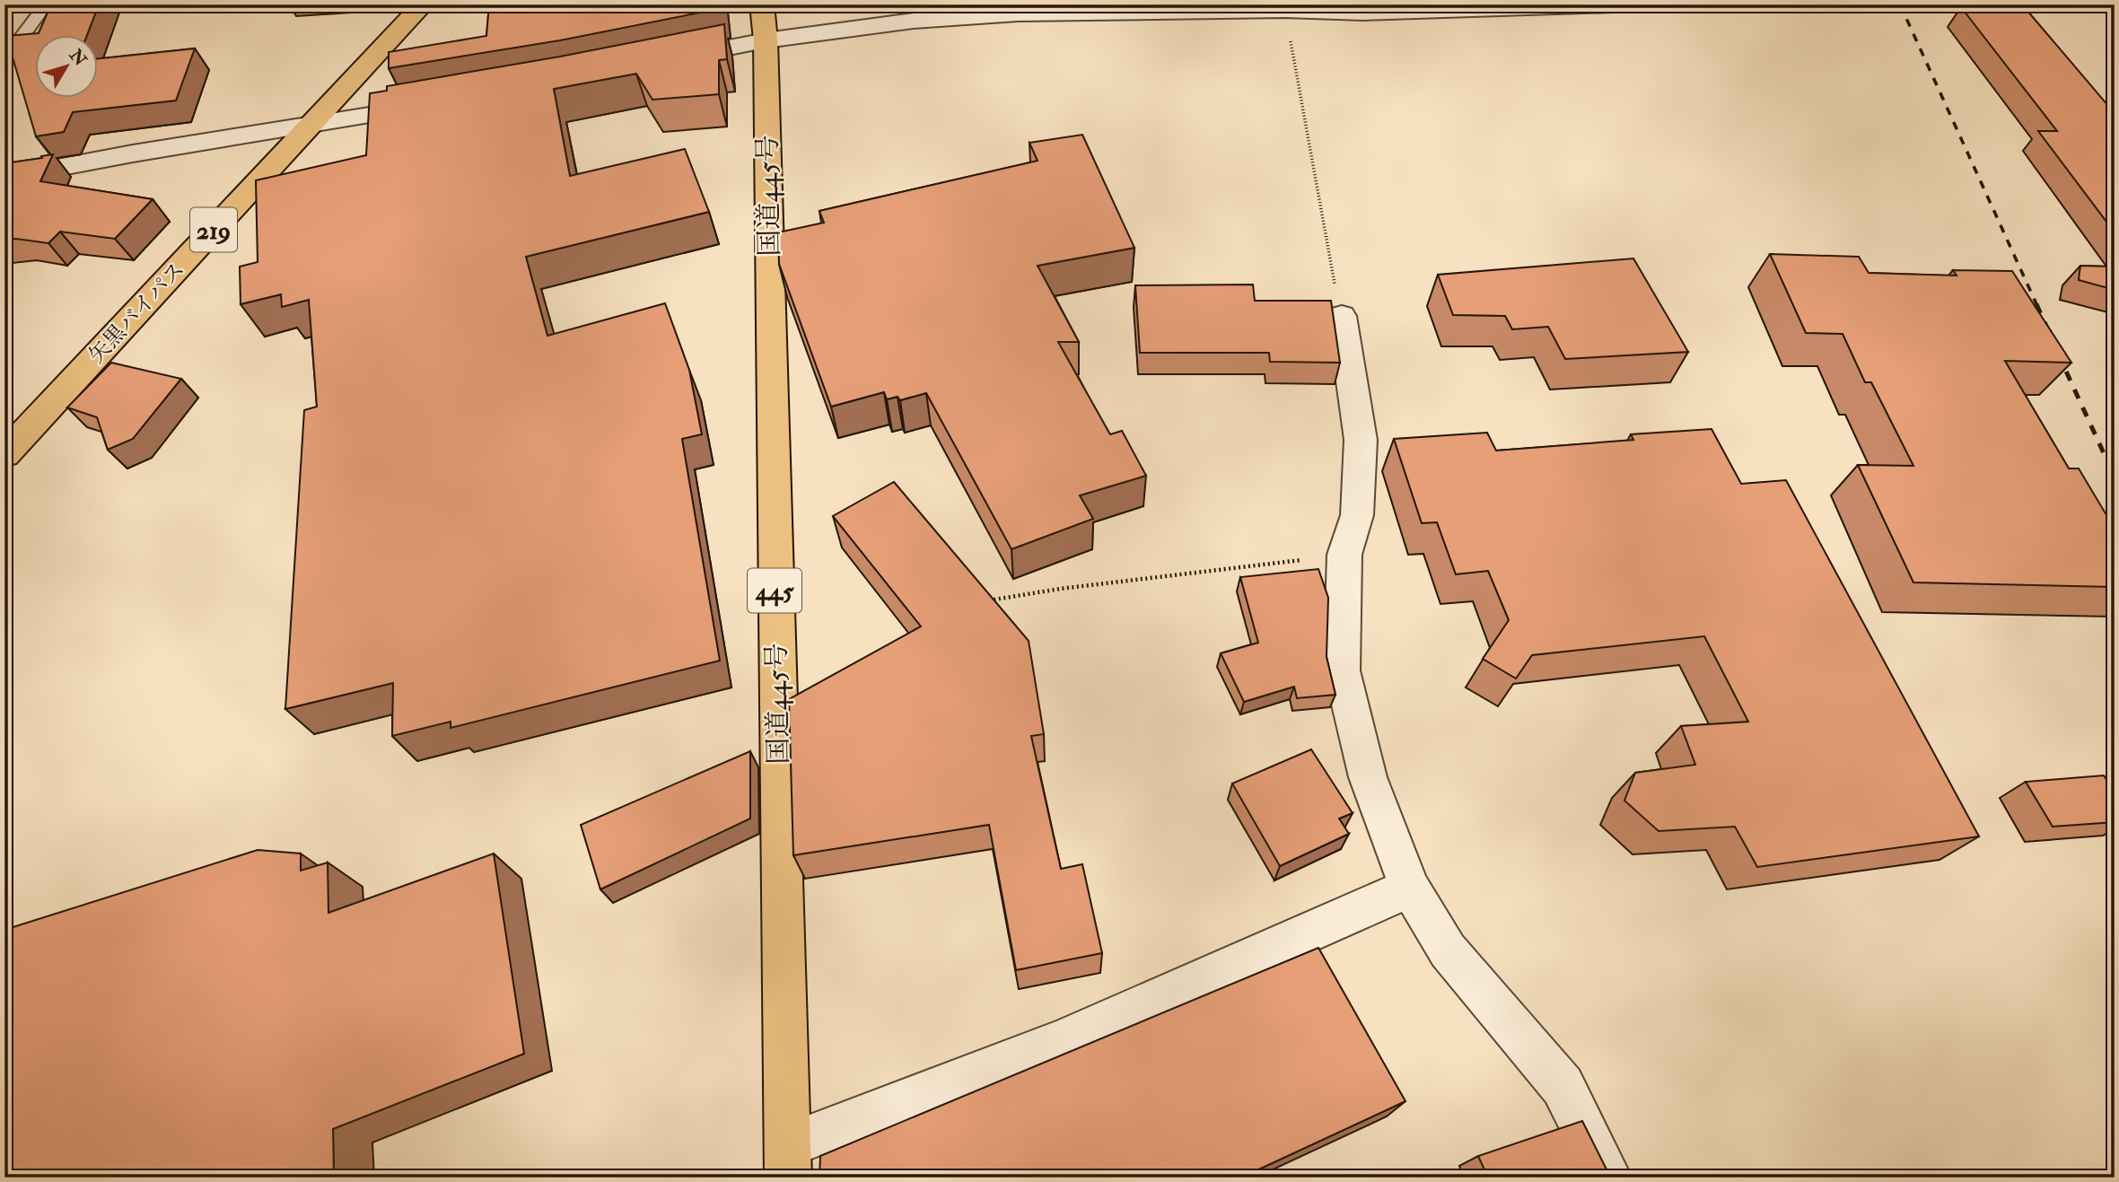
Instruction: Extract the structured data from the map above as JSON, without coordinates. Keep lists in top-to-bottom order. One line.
{"streets":{"highway":["国道445号","219","矢黒バイパス","445"]},"north":"top right"}
